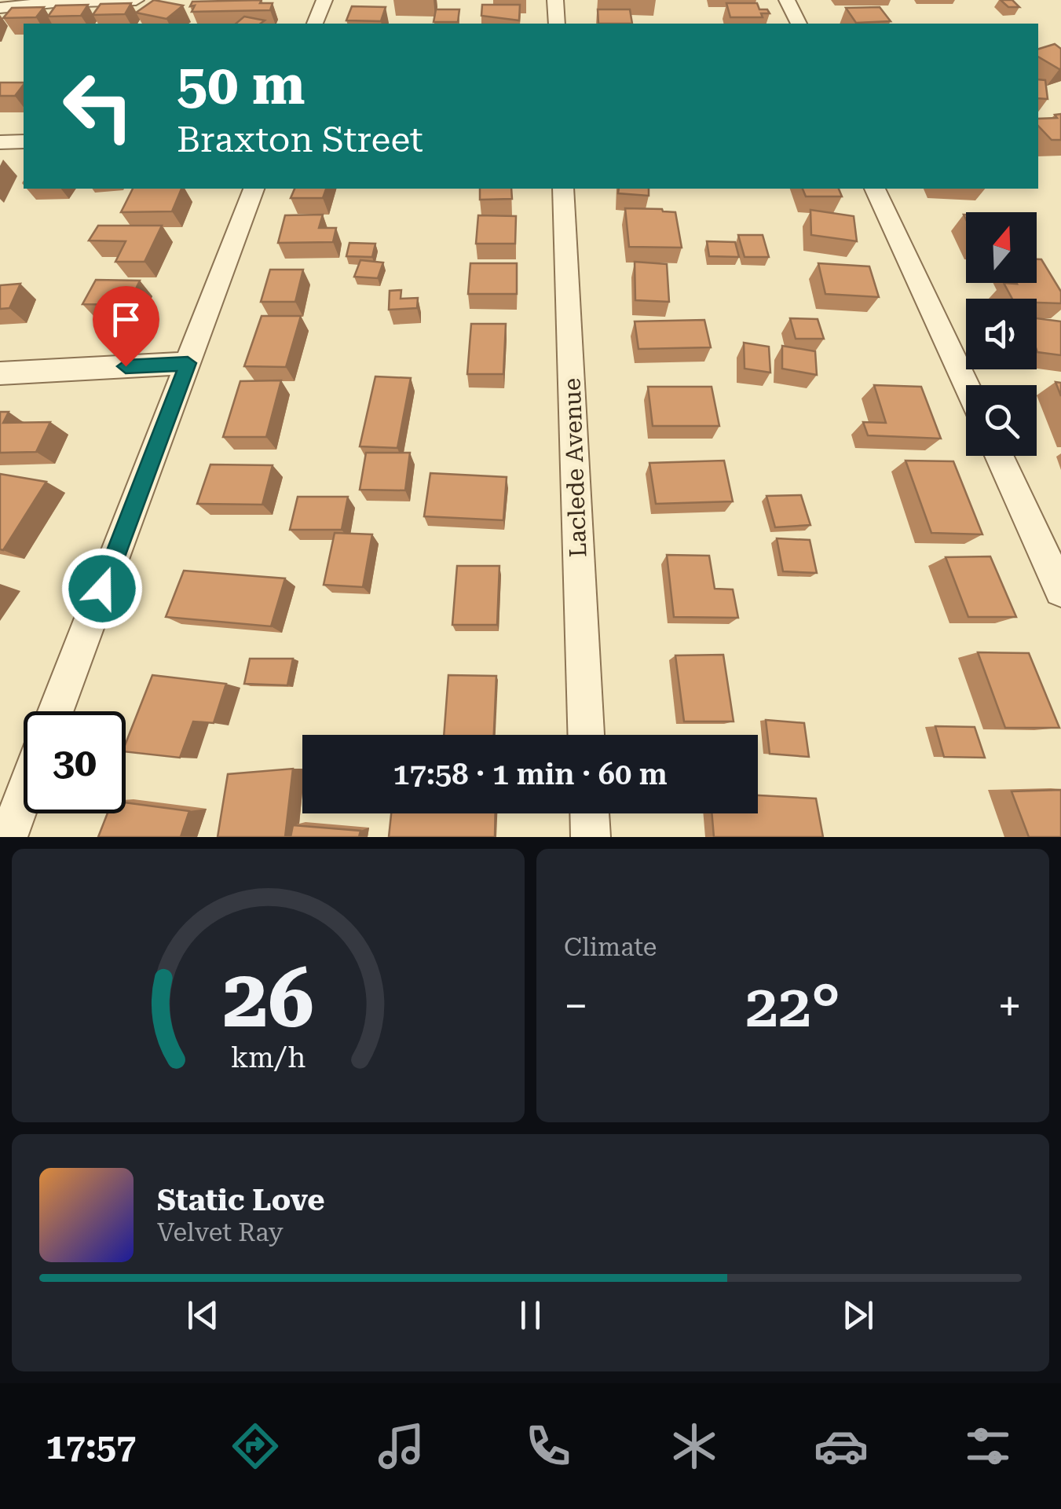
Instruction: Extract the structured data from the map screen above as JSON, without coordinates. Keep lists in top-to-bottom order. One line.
{"streets":{"street":["Laclede Avenue"]},"north":"top","page":{"turn":["50 m","Braxton Street"],"limit":"30","trip":"17:58 · 1 min · 60 m","tile":"Climate","heat":["−","22°","+"],"song":["Static Love","Velvet Ray"],"tabs":"17:57","gauge":["26","km/h"]}}
